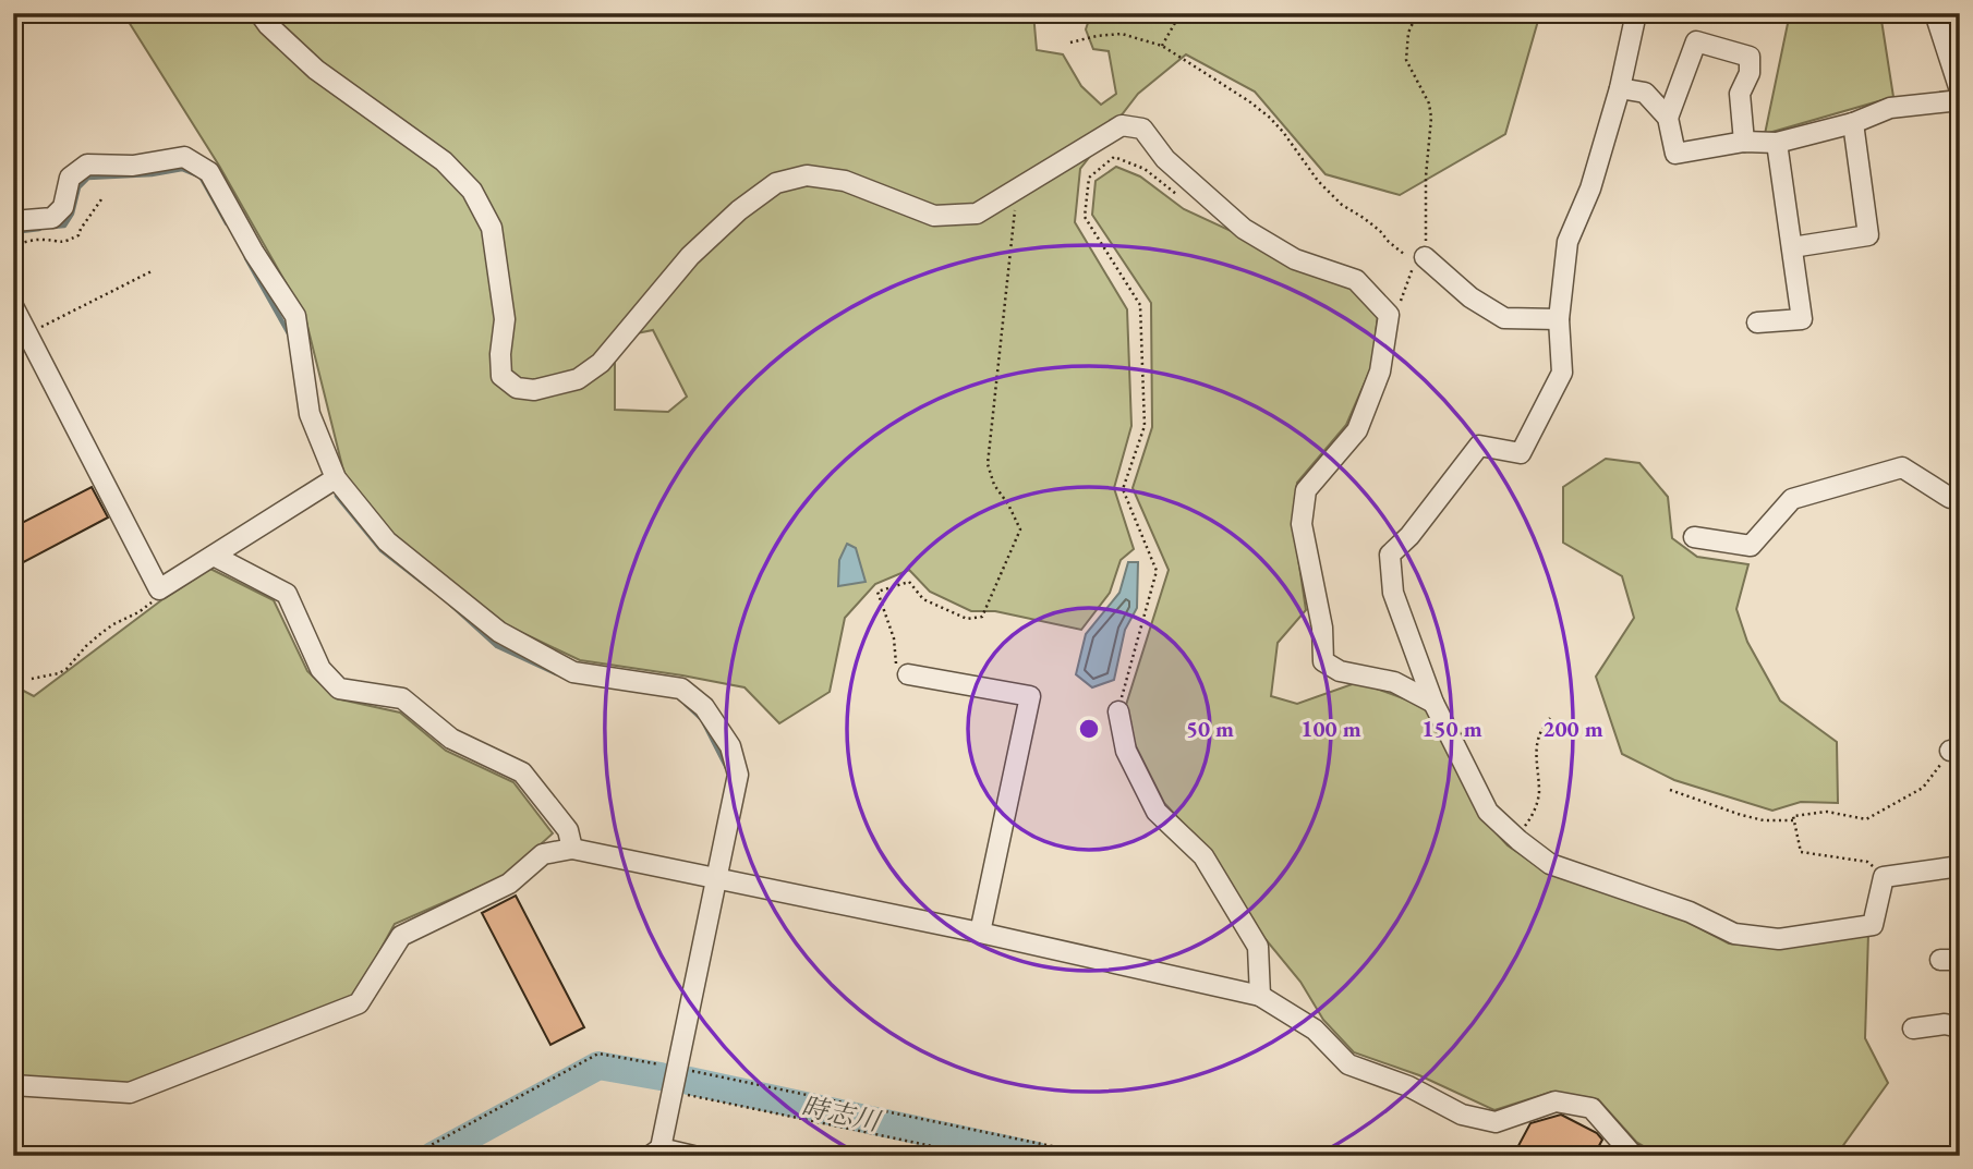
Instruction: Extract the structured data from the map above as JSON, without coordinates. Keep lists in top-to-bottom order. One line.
{"water":["時志川"],"rings":["50 m","100 m","150 m","200 m"]}
